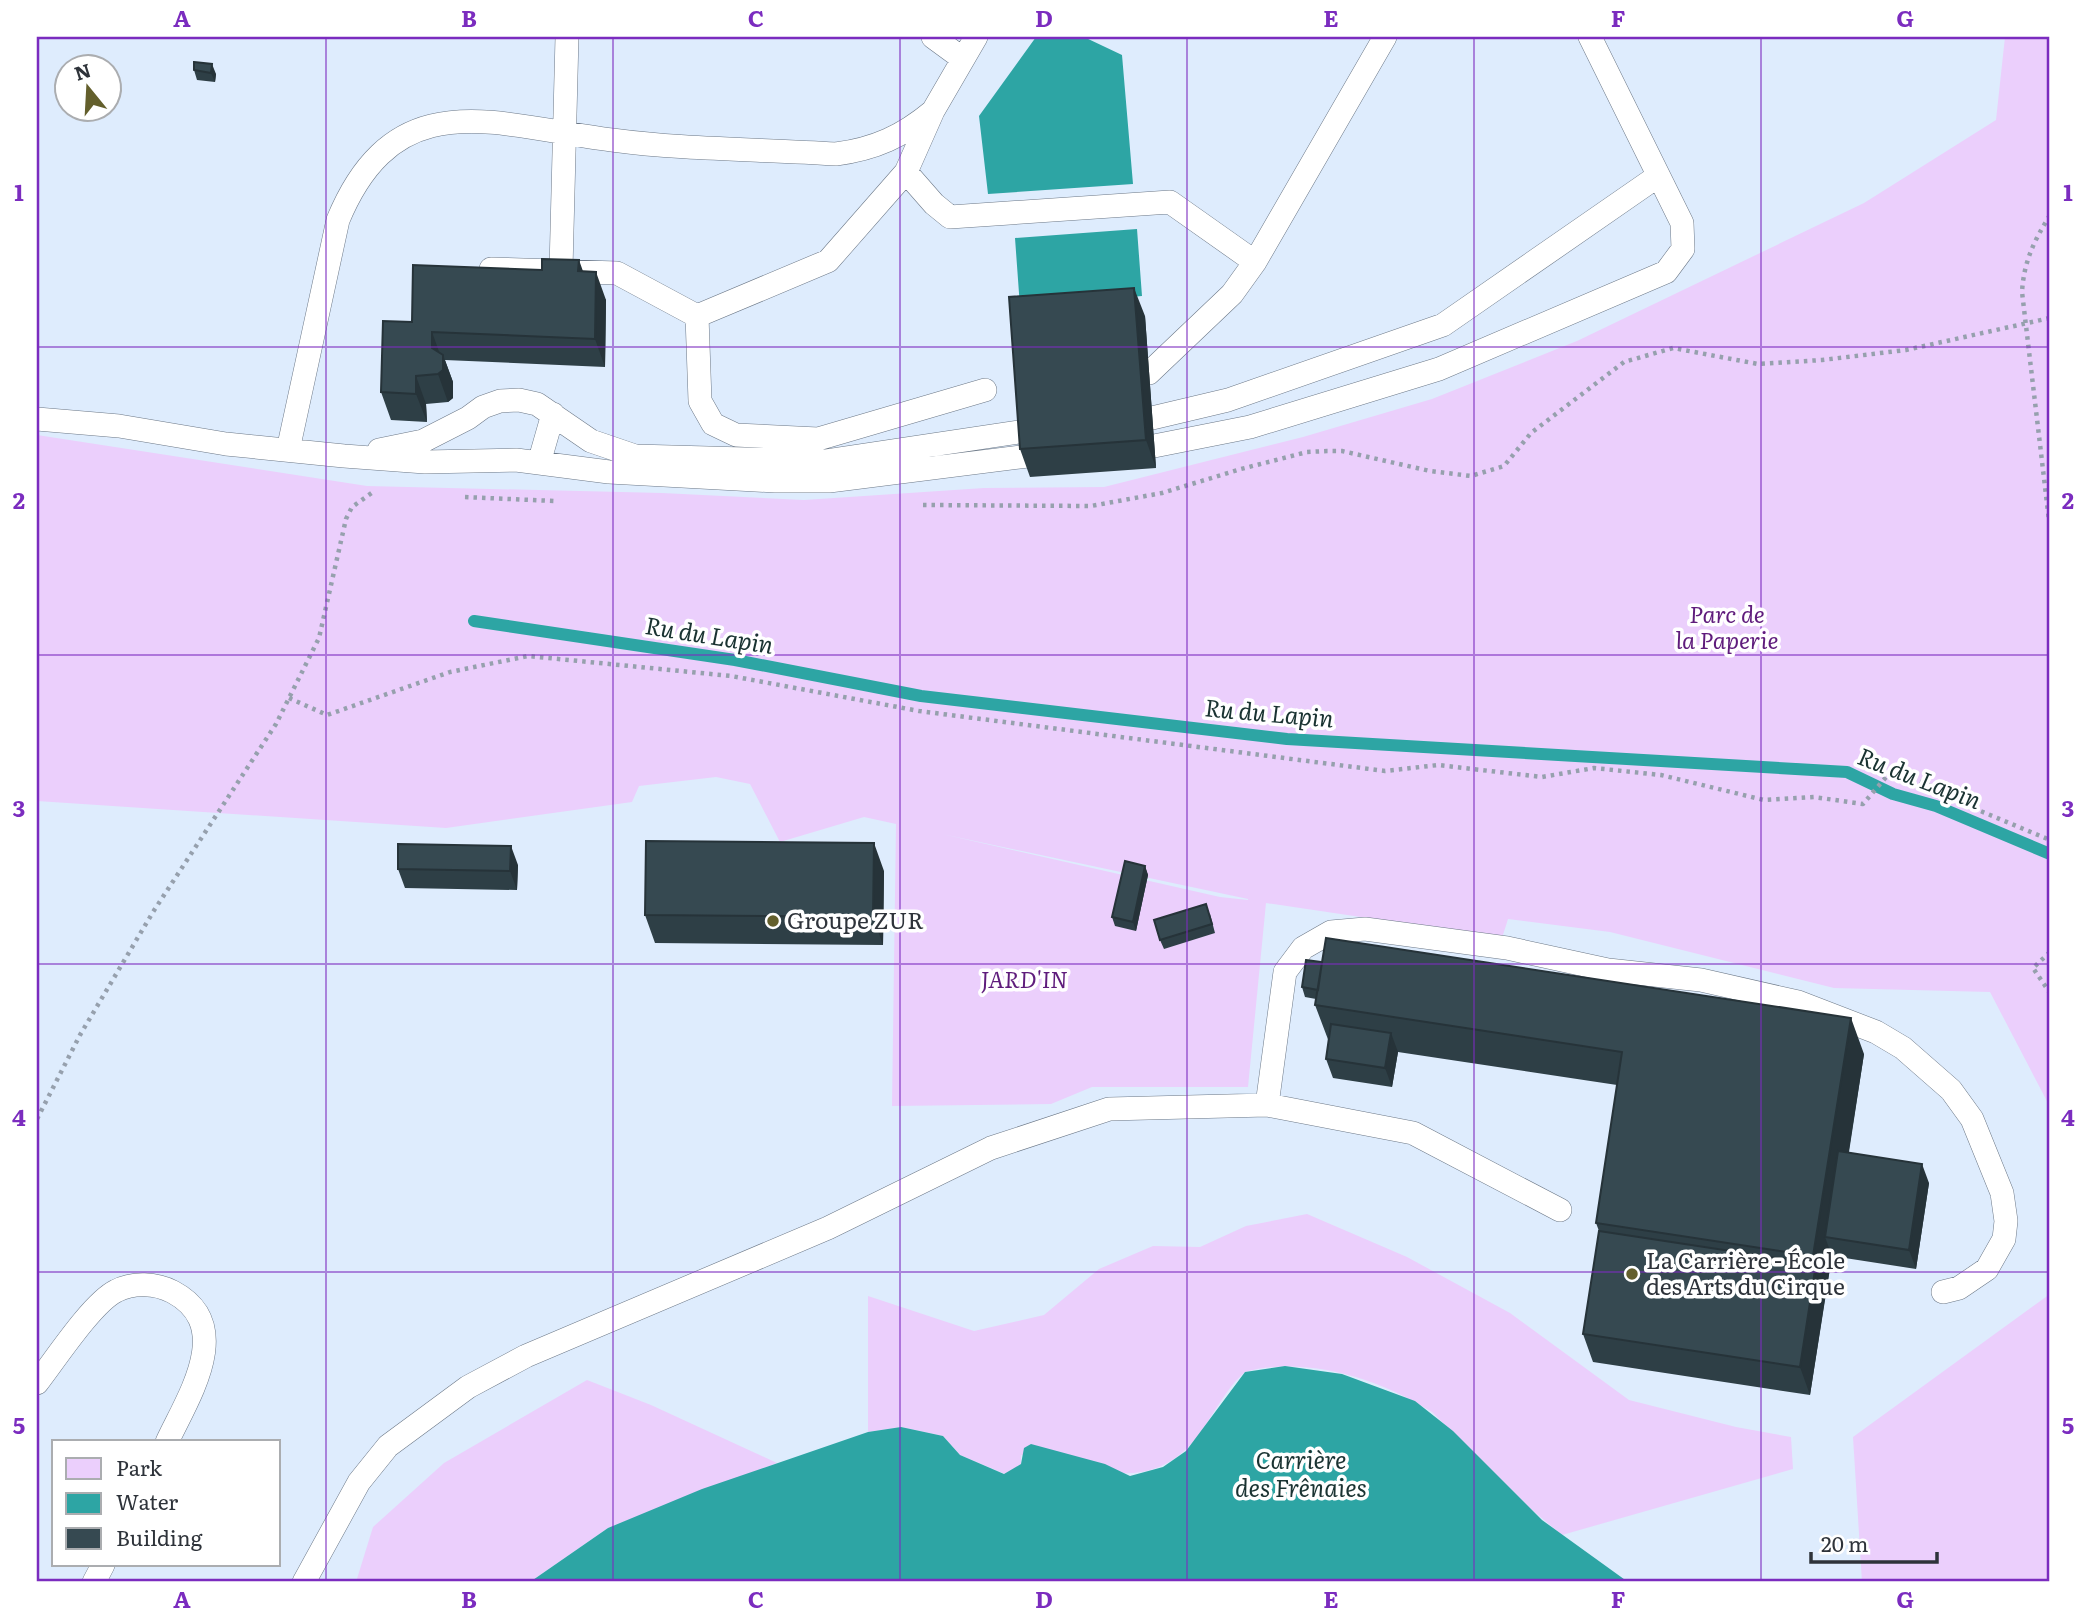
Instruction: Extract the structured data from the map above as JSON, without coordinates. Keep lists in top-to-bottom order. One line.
{"water":["Ru du Lapin","Carrière des Frênaies"],"parks":["Parc de la Paperie","JARD'IN"],"places":["Groupe ZUR","La Carrière - École des Arts du Cirque"],"legend":["Park","Water","Building"],"scale_bar":"20 m","north":"top","grid":{"columns":["A","B","C","D","E","F","G"],"rows":["1","2","3","4","5"]}}
